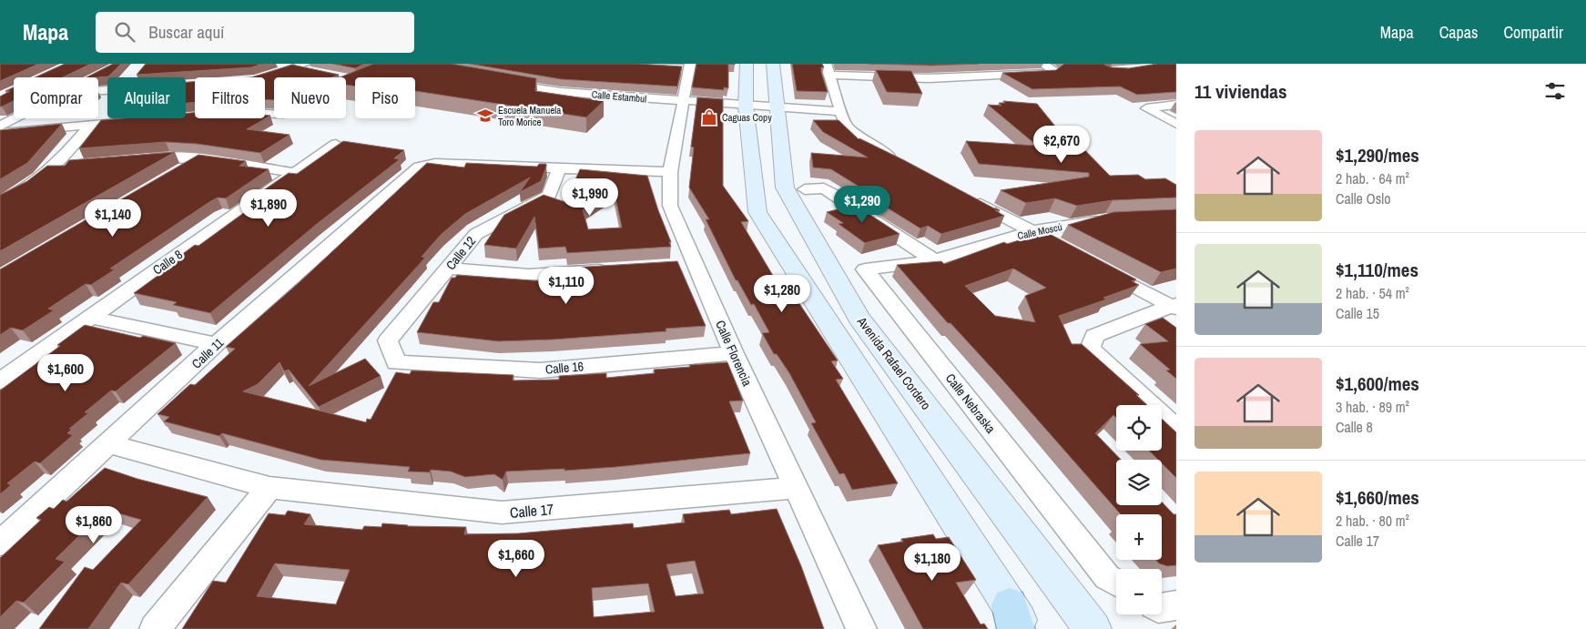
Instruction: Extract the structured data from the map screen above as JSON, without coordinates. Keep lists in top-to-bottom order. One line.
{"streets":{"main road":["Avenida Rafael Cordero"],"street":["Calle Estambul","Calle Moscú","Calle 12","Calle 8","Calle 11","Calle Florencia","Calle 16","Calle Nebraska","Calle 17"]},"crossings":[["Calle Estambul","Calle Florencia"],["Calle Estambul","Avenida Rafael Cordero"],["Calle Moscú","Calle Nebraska"],["Calle 12","Calle 11"],["Calle 12","Calle 16"],["Calle 11","Calle 17"],["Calle Florencia","Calle 16"],["Calle Florencia","Calle 17"]],"places":{"school or university":["Escuela Manuela Toro Morice"],"shop":["Caguas Copy"]},"page":{"header":"Mapa","search":"Buscar aquí","nav":["Mapa","Capas","Compartir"],"heading":"11 viviendas","chip":["Comprar","Alquilar","Filtros","Nuevo","Piso"],"list":[{"name":"$1,290/mes","note":"2 hab. · 64 m² · Calle Oslo"},{"name":"$1,110/mes","note":"2 hab. · 54 m² · Calle 15"},{"name":"$1,600/mes","note":"3 hab. · 89 m² · Calle 8"},{"name":"$1,660/mes","note":"2 hab. · 80 m² · Calle 17"}],"price":["$2,670","$1,990","$1,290","$1,890","$1,140","$1,110","$1,280","$1,600","$1,860","$1,660","$1,180"],"map_buttons":["+","−"]}}
